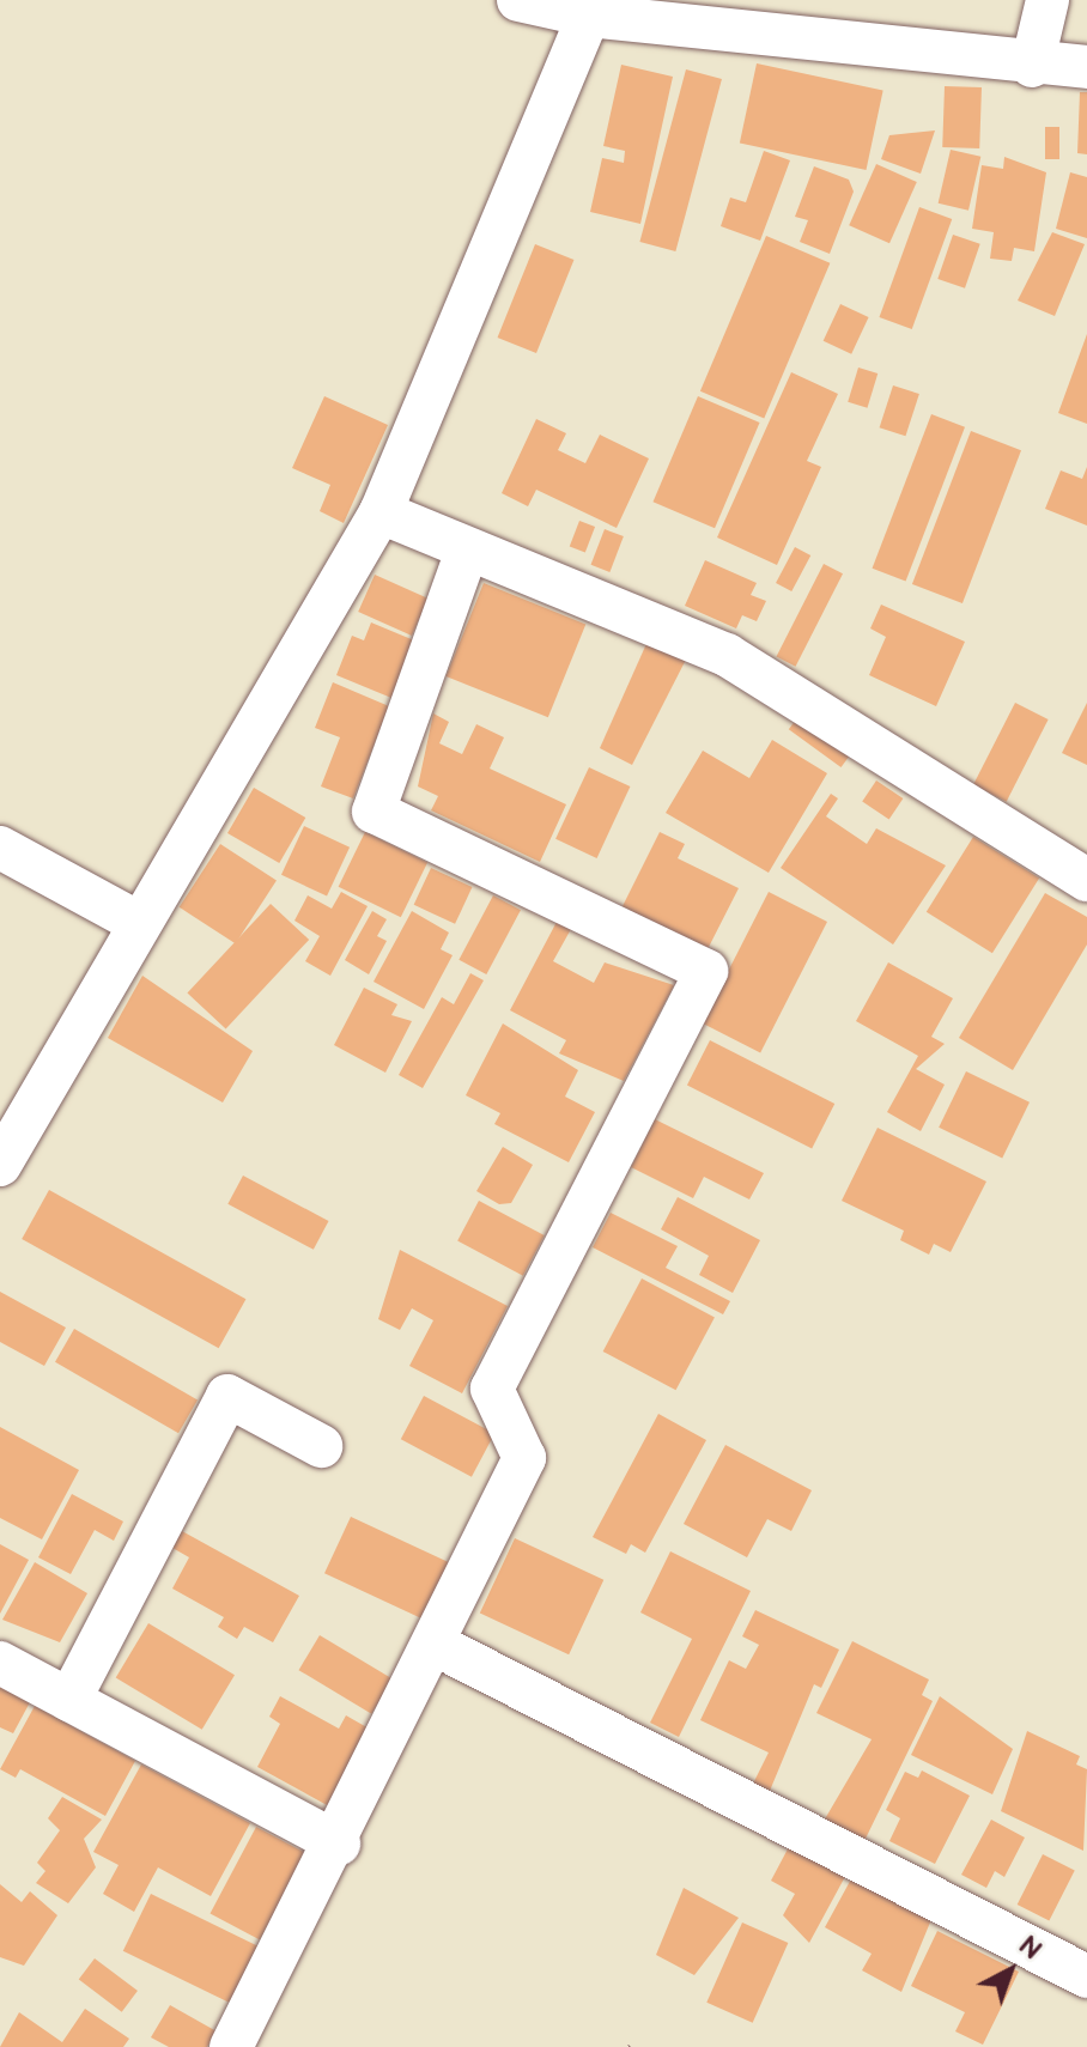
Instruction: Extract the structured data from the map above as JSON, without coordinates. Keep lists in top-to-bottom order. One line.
{"north":"top right"}
